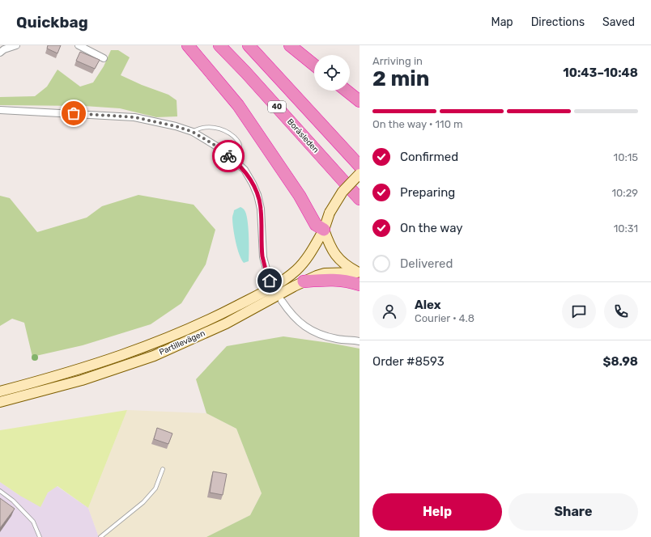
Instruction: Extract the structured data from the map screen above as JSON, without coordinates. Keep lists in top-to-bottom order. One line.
{"streets":{"highway":["40","Boråsleden"],"street":["Partillevägen"]},"page":{"header":"Quickbag","nav":["Map","Directions","Saved"],"heading":["2 min","Arriving in","10:43–10:48"],"panel":["Alex","Courier · 4.8","Order #8593","$8.98"],"bar":"On the way · 110 m","list":[["Confirmed","10:15"],["Preparing","10:29"],["On the way","10:31"],"Delivered"],"buttons":["Help","Share"]}}
